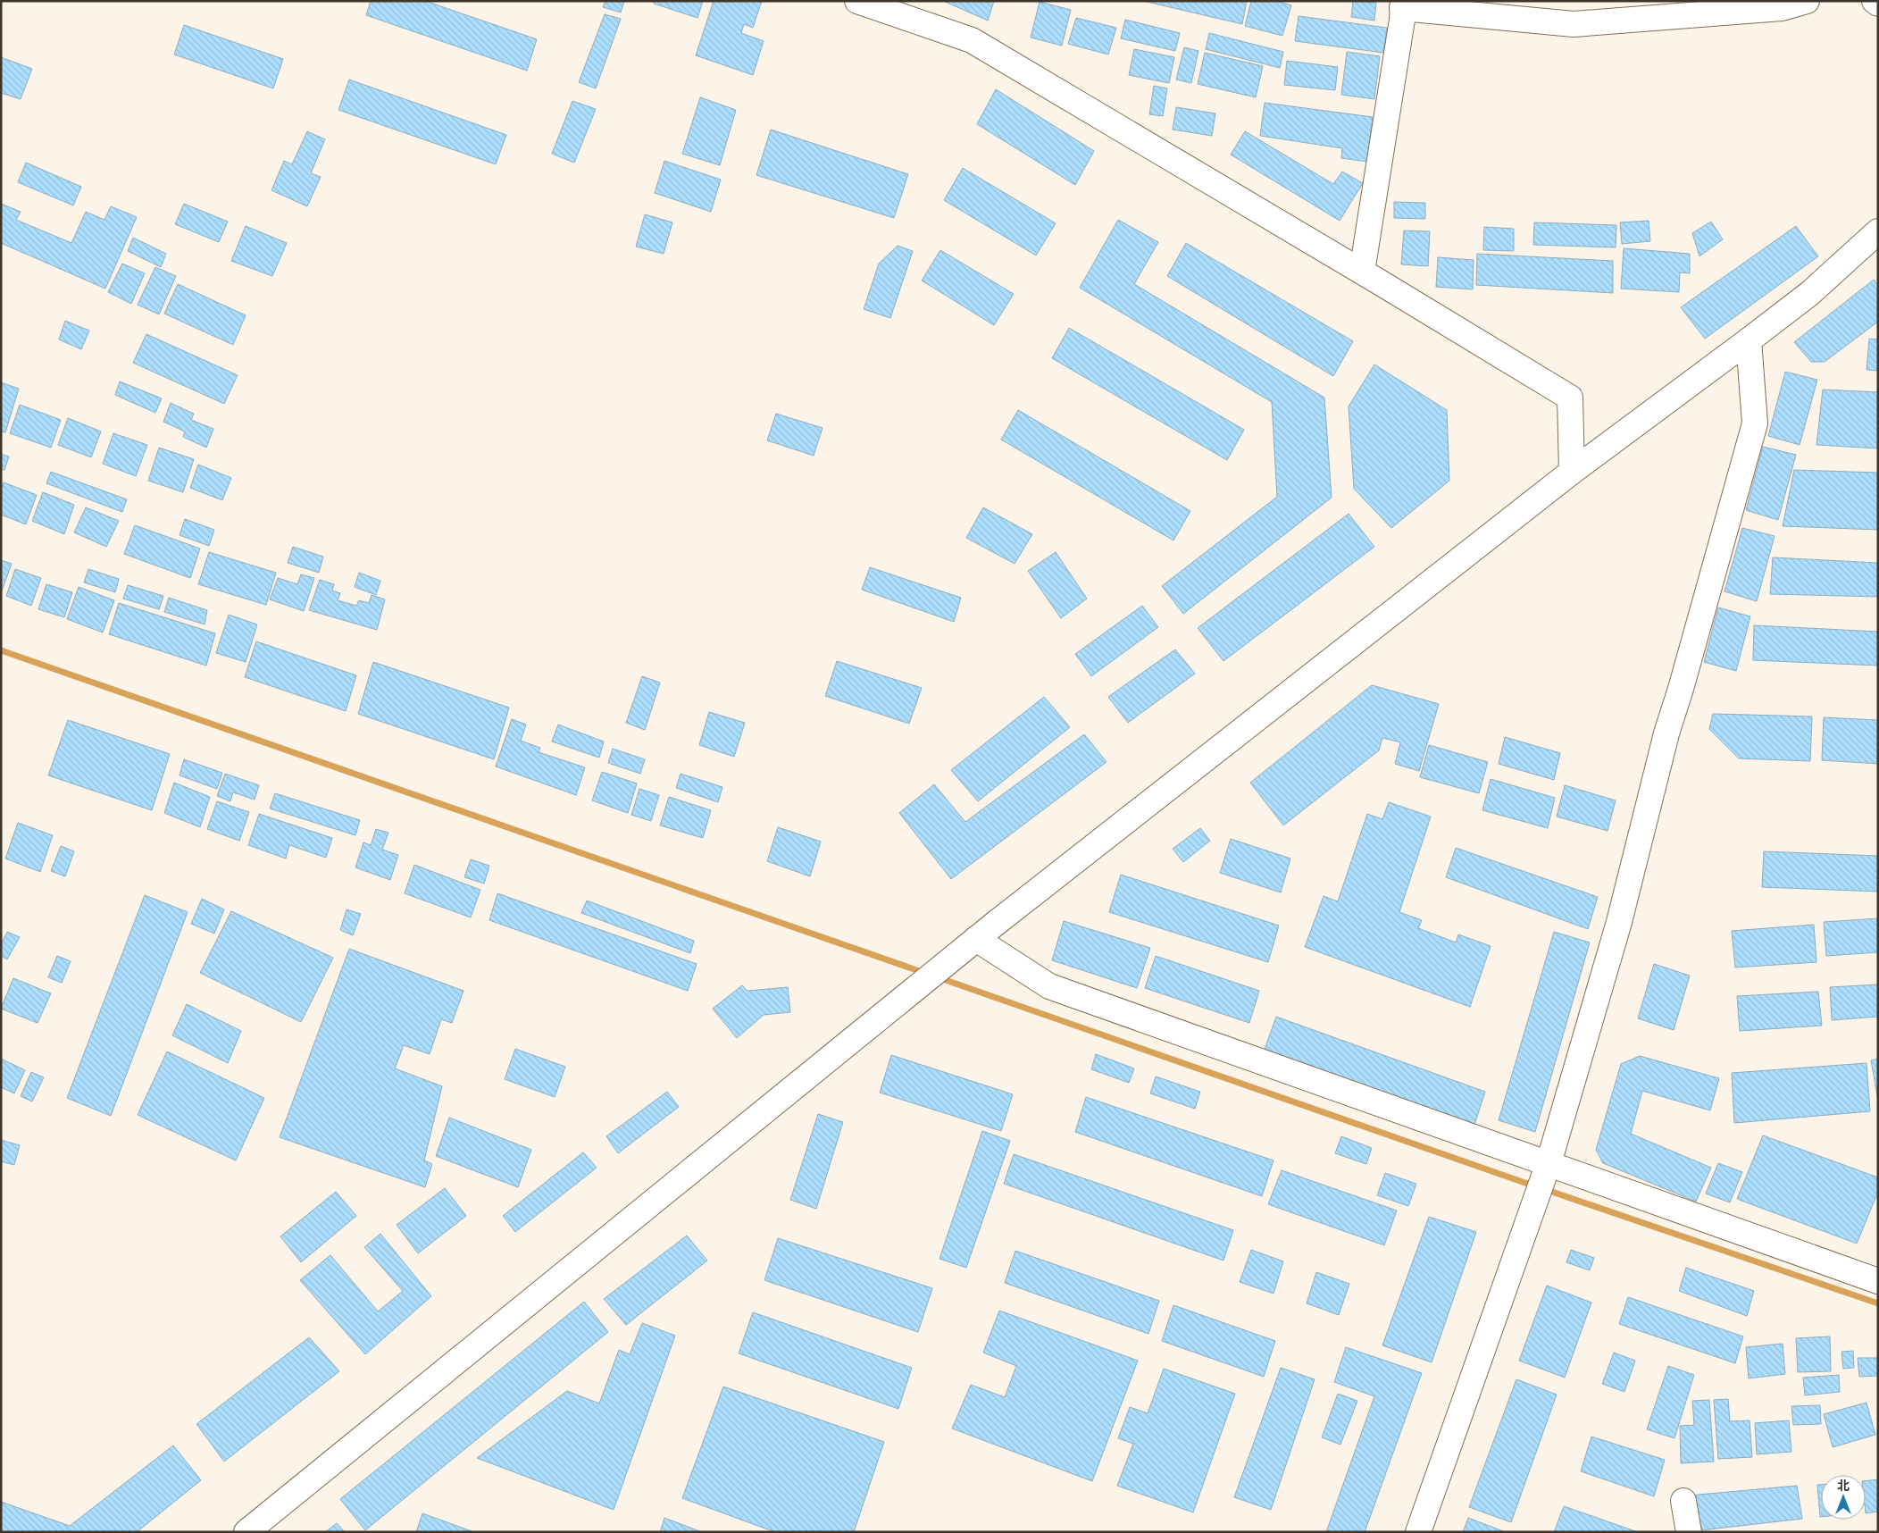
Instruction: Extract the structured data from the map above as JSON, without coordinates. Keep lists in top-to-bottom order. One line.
{"north":"top"}
